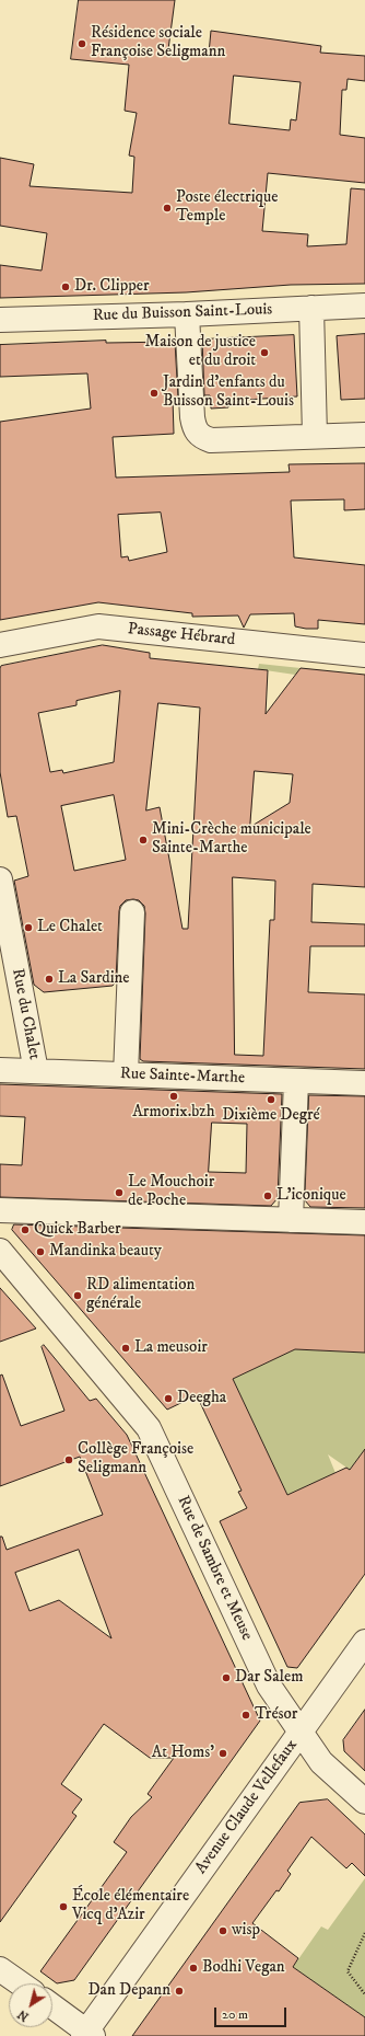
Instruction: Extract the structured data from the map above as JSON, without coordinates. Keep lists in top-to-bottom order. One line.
{"streets":{"street":["Rue du Buisson Saint-Louis","Passage Hébrard","Rue du Chalet","Rue Sainte-Marthe","Rue de Sambre et Meuse","Avenue Claude Vellefaux"]},"crossings":[["Rue du Chalet","Rue Sainte-Marthe"],["Rue de Sambre et Meuse","Avenue Claude Vellefaux"]],"places":["Résidence sociale Françoise Seligmann","Poste électrique Temple","Dr. Clipper","Maison de justice et du droit","Jardin d'enfants du Buisson Saint-Louis","Mini-Crèche municipale Sainte-Marthe","Le Chalet","La Sardine","Armorix.bzh","Dixième Degré","Le Mouchoir de Poche","L'iconique","Quick Barber","Mandinka beauty","RD alimentation générale","La meusoir","Deegha","Collège Françoise Seligmann","Dar Salem","Trésor","At Homs'","École élémentaire Vicq d'Azir","wisp","Bodhi Vegan","Dan Depann"],"scale_bar":"20 m","north":"bottom left"}
